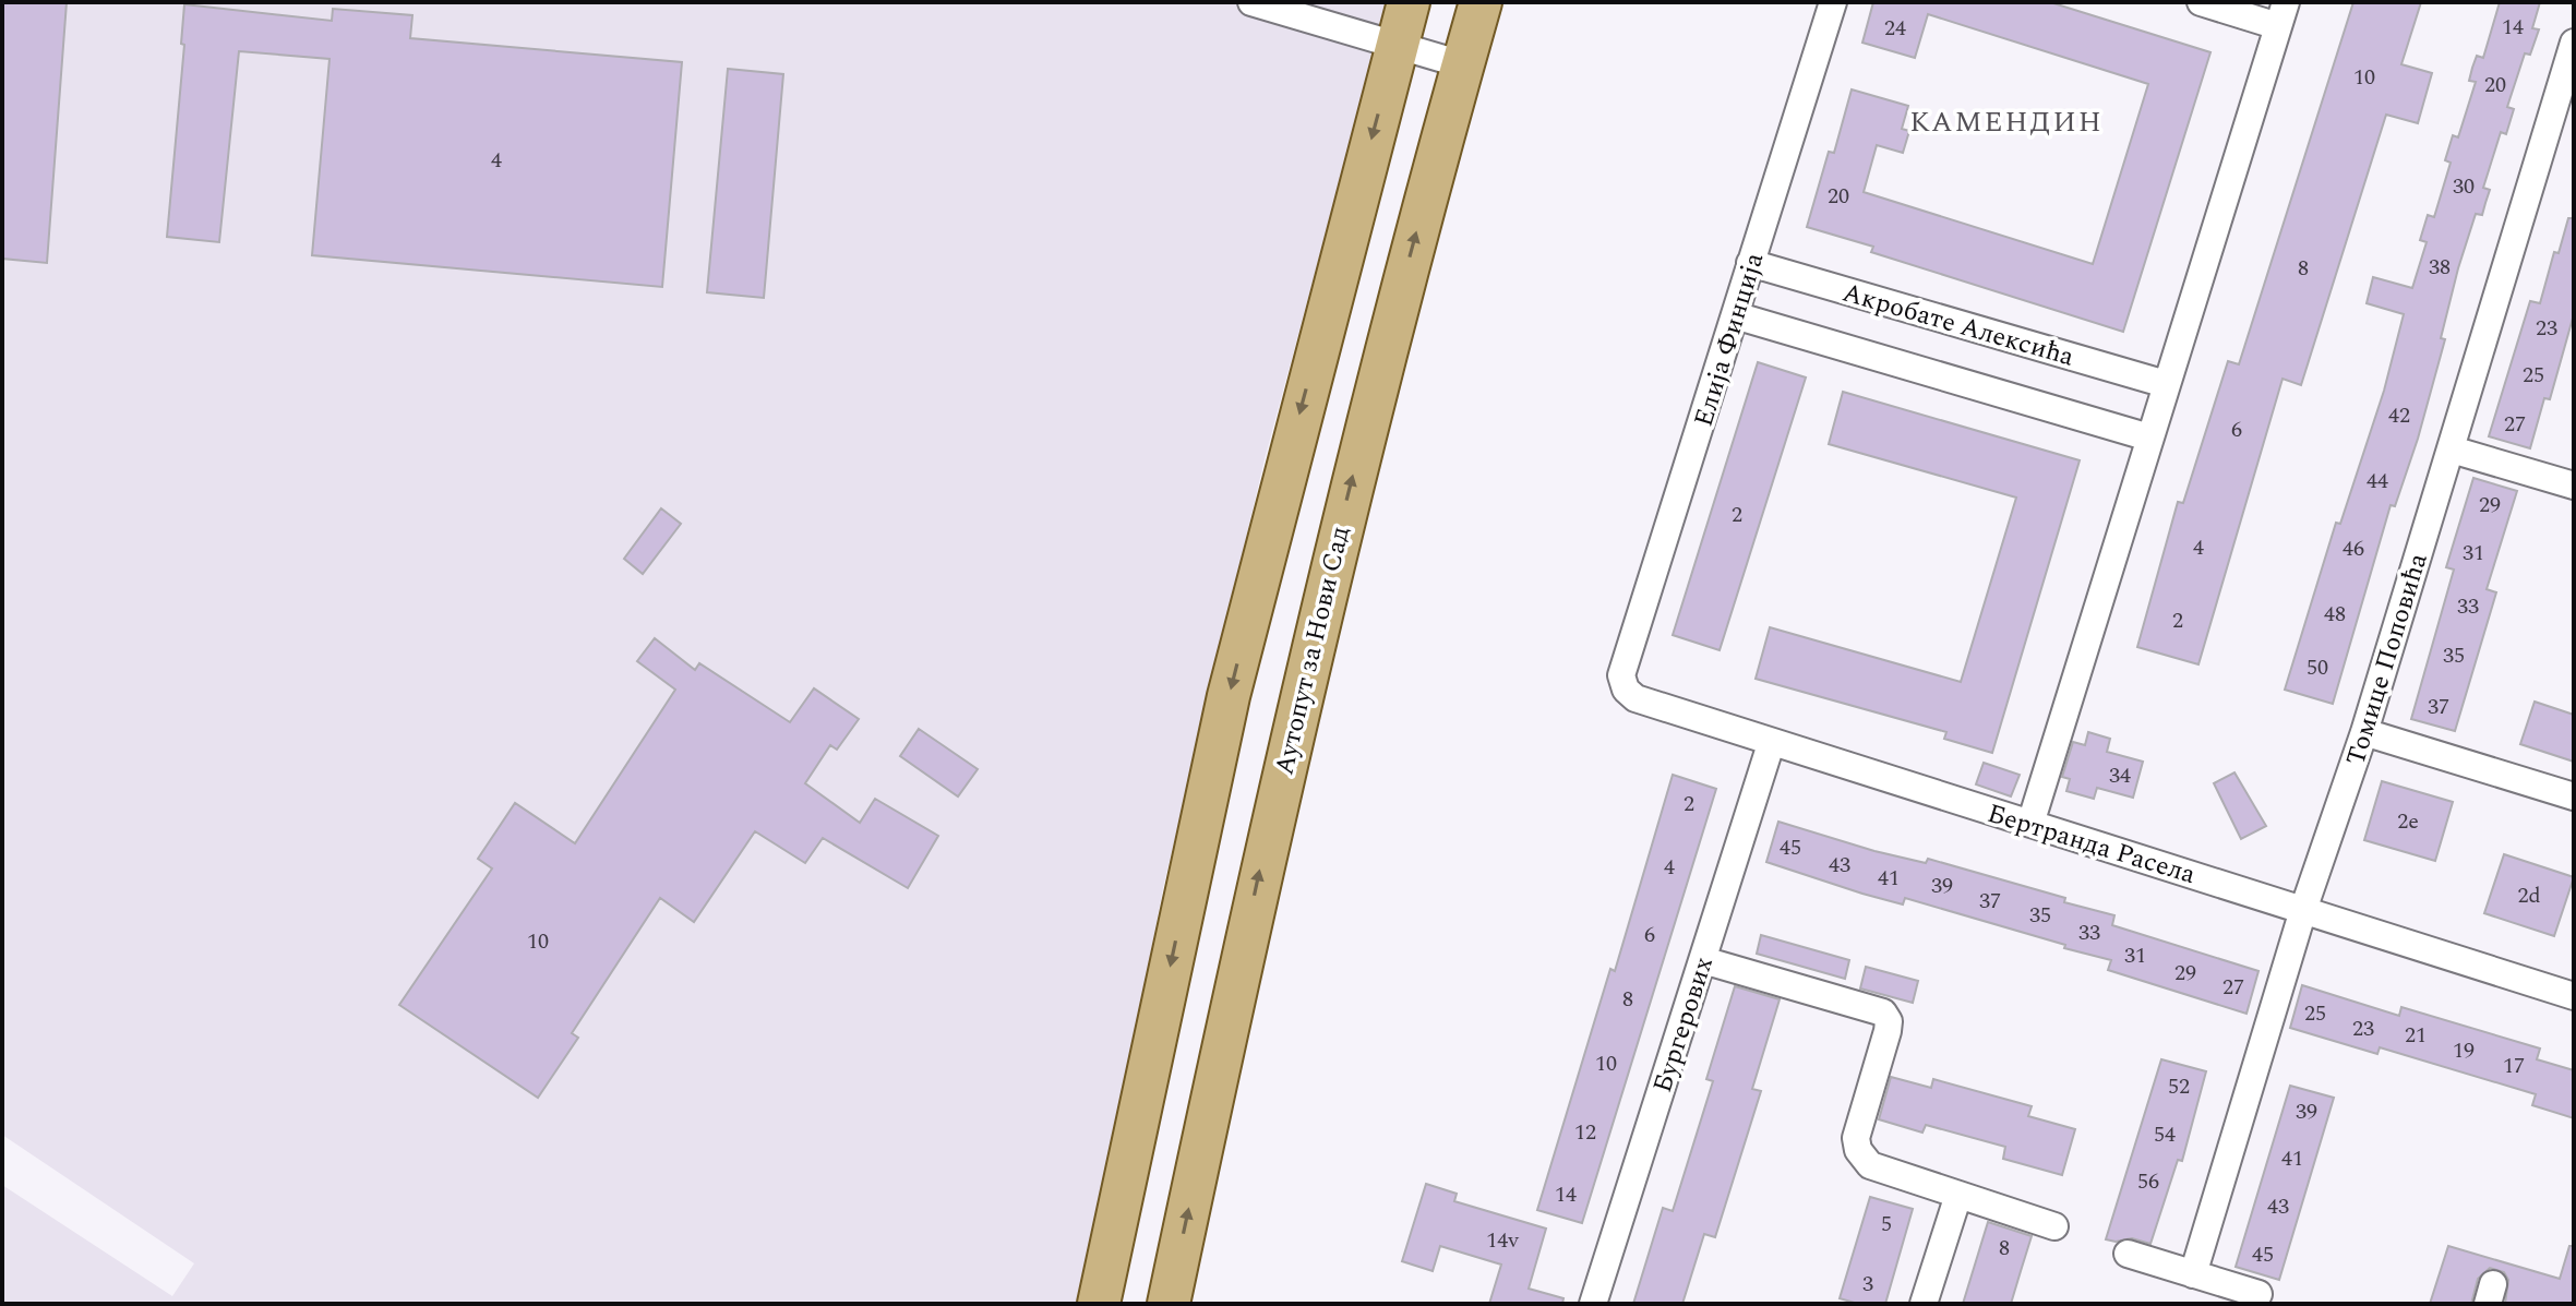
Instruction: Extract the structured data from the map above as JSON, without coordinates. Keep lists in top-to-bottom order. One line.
{"streets":{"main road":["Аутопут за Нови Сад"],"street":["Акробате Алексића","Елија Финција","Томице Поповића","Бертранда Расела","Бургерових"]},"crossings":[["Акробате Алексића","Елија Финција"],["Елија Финција","Бертранда Расела"],["Томице Поповића","Бертранда Расела"],["Бертранда Расела","Бургерових"]],"districts":["КАМЕНДИН"],"house_numbers":["14","24","10","20","4","30","20","38","8","23","25","42","27","6","44","29","2","4","46","31","33","48","2","35","50","37","34","2","2e","45","43","4","41","39","2d","37","35","33","6","10","31","29","27","8","25","23","21","19","10","17","52","39","12","54","41","56","14","43","5","14v","8","45","3"]}
